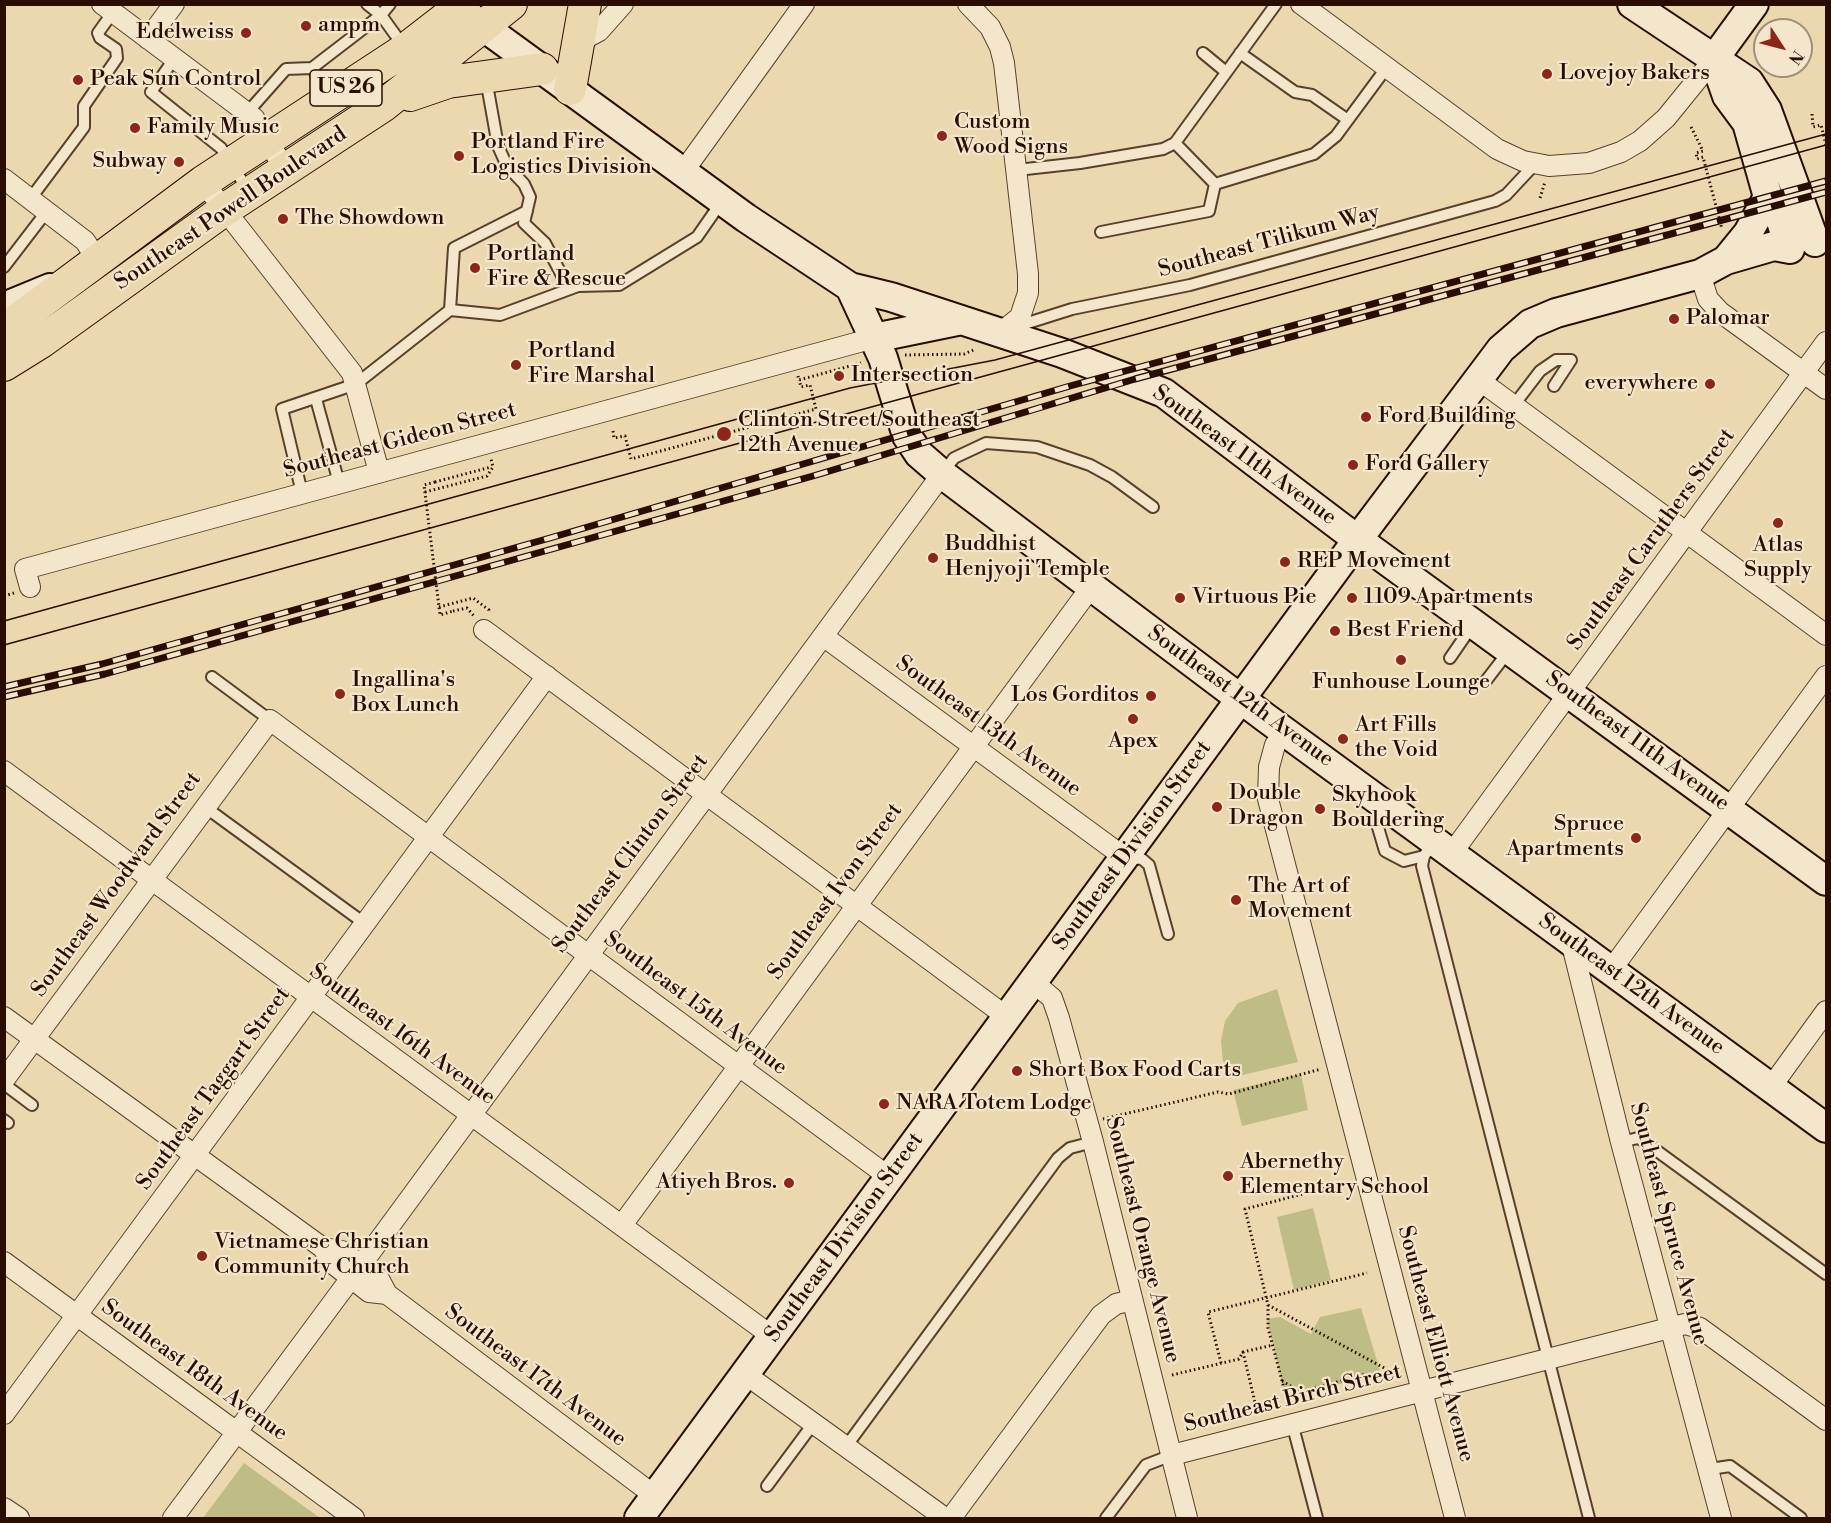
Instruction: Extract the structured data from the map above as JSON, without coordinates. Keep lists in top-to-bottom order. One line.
{"streets":{"main road":["US 26","Southeast Powell Boulevard","Southeast 11th Avenue","Southeast 12th Avenue","Southeast Division Street"],"street":["Southeast Gideon Street","Southeast Caruthers Street","Southeast 13th Avenue","Southeast Clinton Street","Southeast Woodward Street","Southeast Ivon Street","Southeast 15th Avenue","Southeast 16th Avenue","Southeast Taggart Street","Southeast Spruce Avenue","Southeast Orange Avenue","Southeast Elliott Avenue","Southeast 18th Avenue","Southeast 17th Avenue","Southeast Birch Street"],"lane":["Southeast Tilikum Way"]},"crossings":[["Southeast Tilikum Way","Southeast 11th Avenue"],["Southeast Gideon Street","Southeast 12th Avenue"],["Southeast 11th Avenue","Southeast Caruthers Street"],["Southeast 11th Avenue","Southeast 12th Avenue"],["Southeast 11th Avenue","Southeast Division Street"],["Southeast Caruthers Street","Southeast 12th Avenue"],["Southeast 12th Avenue","Southeast Division Street"],["Southeast 12th Avenue","Southeast Clinton Street"],["Southeast 12th Avenue","Southeast Ivon Street"],["Southeast 12th Avenue","Southeast Spruce Avenue"],["Southeast 12th Avenue","Southeast Elliott Avenue"],["Southeast 13th Avenue","Southeast Division Street"],["Southeast 13th Avenue","Southeast Clinton Street"],["Southeast 13th Avenue","Southeast Ivon Street"],["Southeast Division Street","Southeast 15th Avenue"],["Southeast Division Street","Southeast 16th Avenue"],["Southeast Division Street","Southeast Orange Avenue"],["Southeast Division Street","Southeast 17th Avenue"],["Southeast Clinton Street","Southeast 15th Avenue"],["Southeast Clinton Street","Southeast 16th Avenue"],["Southeast Clinton Street","Southeast 18th Avenue"],["Southeast Clinton Street","Southeast 17th Avenue"],["Southeast Woodward Street","Southeast 15th Avenue"],["Southeast Woodward Street","Southeast 16th Avenue"],["Southeast Woodward Street","Southeast 17th Avenue"],["Southeast Ivon Street","Southeast 15th Avenue"],["Southeast Ivon Street","Southeast 16th Avenue"],["Southeast 15th Avenue","Southeast Taggart Street"],["Southeast 16th Avenue","Southeast Taggart Street"],["Southeast Taggart Street","Southeast 18th Avenue"],["Southeast Taggart Street","Southeast 17th Avenue"],["Southeast Spruce Avenue","Southeast Birch Street"],["Southeast Orange Avenue","Southeast Birch Street"],["Southeast Elliott Avenue","Southeast Birch Street"]],"places":["ampm","Edelweiss","Lovejoy Bakers","Peak Sun Control","Family Music","Custom Wood Signs","Portland Fire Logistics Division","Subway","The Showdown","Portland Fire & Rescue","Palomar","Portland Fire Marshal","Intersection","everywhere","Ford Building","Clinton Street/Southeast 12th Avenue","Ford Gallery","Atlas Supply","Buddhist Henjyoji Temple","REP Movement","Virtuous Pie","1109 Apartments","Best Friend","Funhouse Lounge","Ingallina's Box Lunch","Los Gorditos","Apex","Art Fills the Void","Double Dragon","Skyhook Bouldering","Spruce Apartments","The Art of Movement","Short Box Food Carts","NARA Totem Lodge","Abernethy Elementary School","Atiyeh Bros.","Vietnamese Christian Community Church"],"north":"bottom right"}
